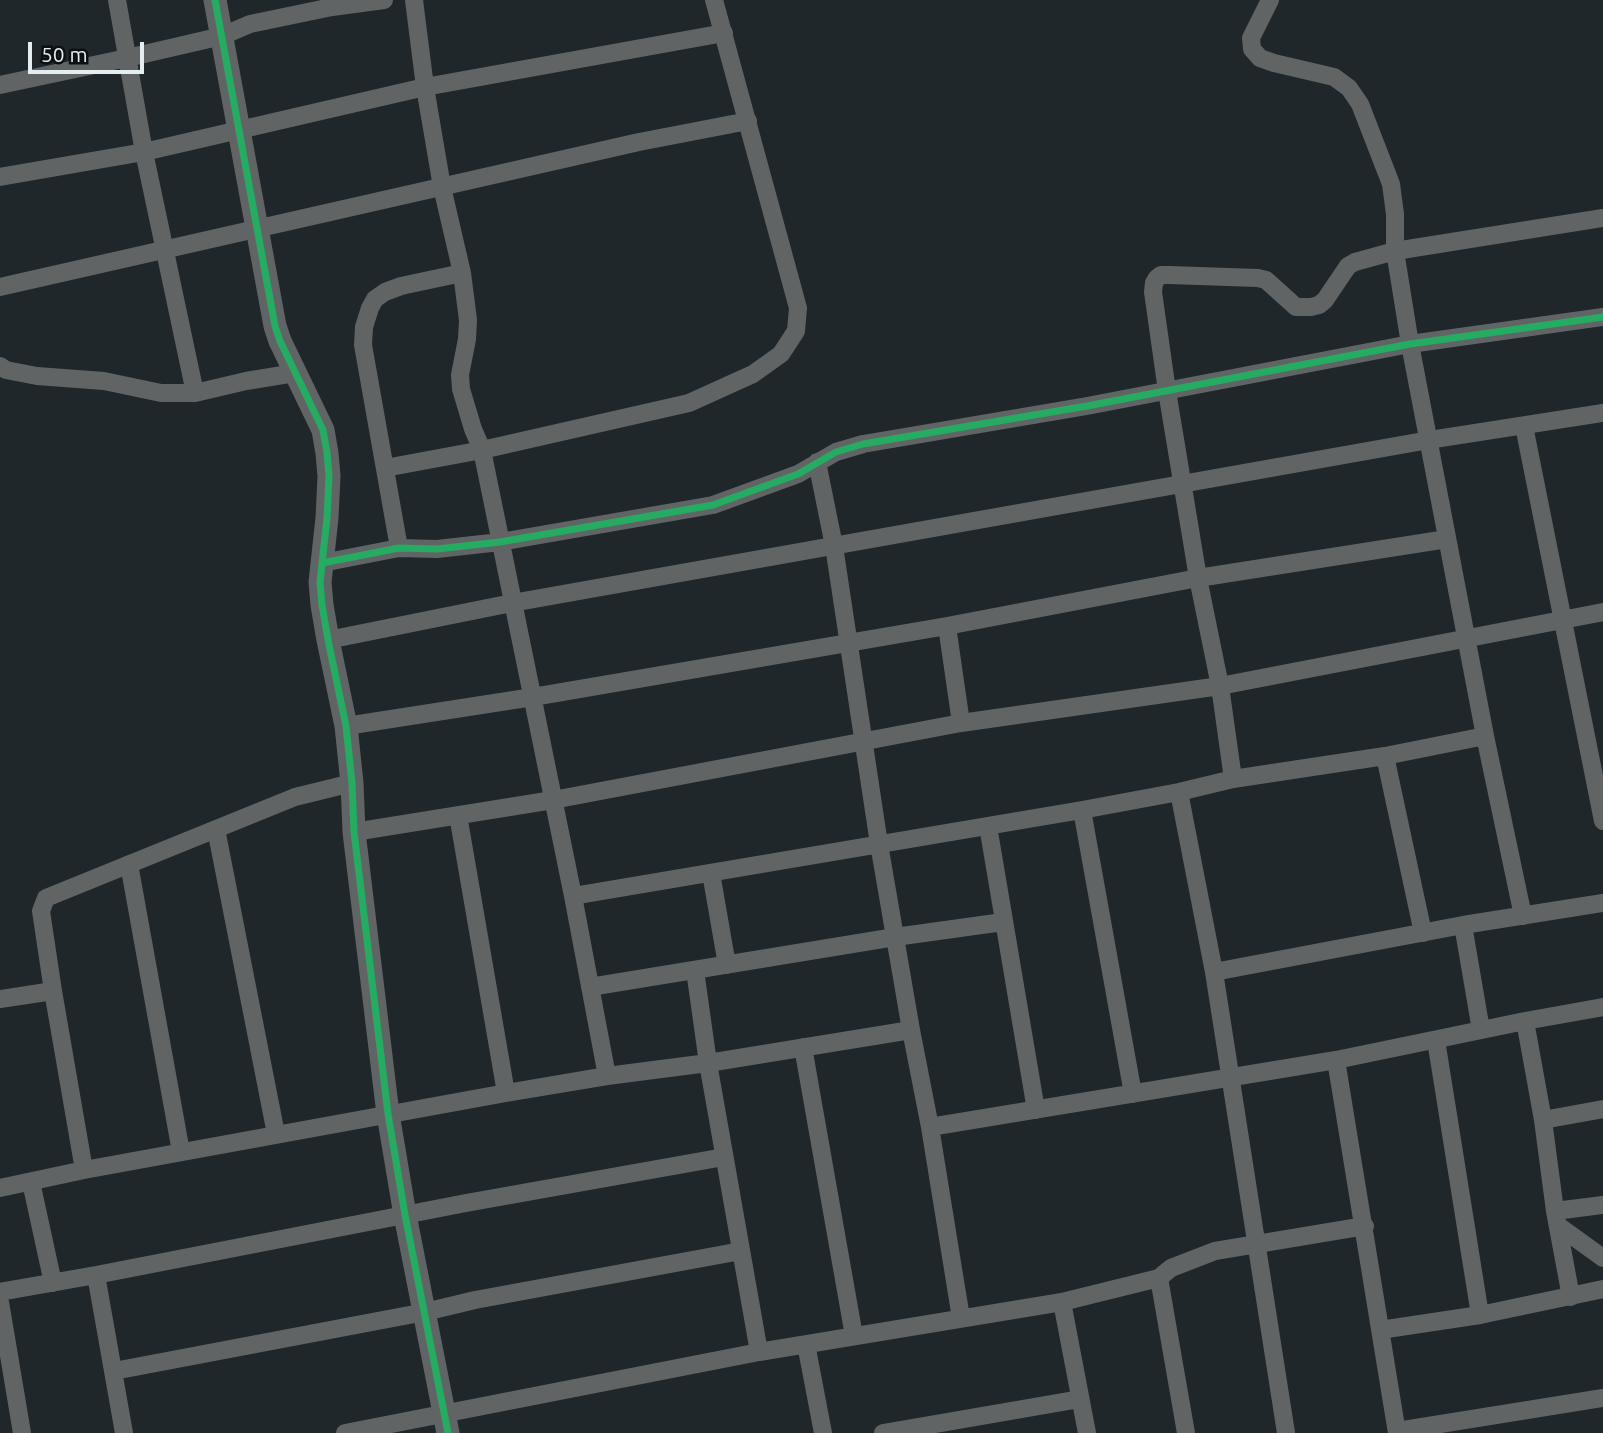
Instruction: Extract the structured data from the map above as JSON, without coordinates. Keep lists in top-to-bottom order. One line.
{"scale_bar":"50 m"}
